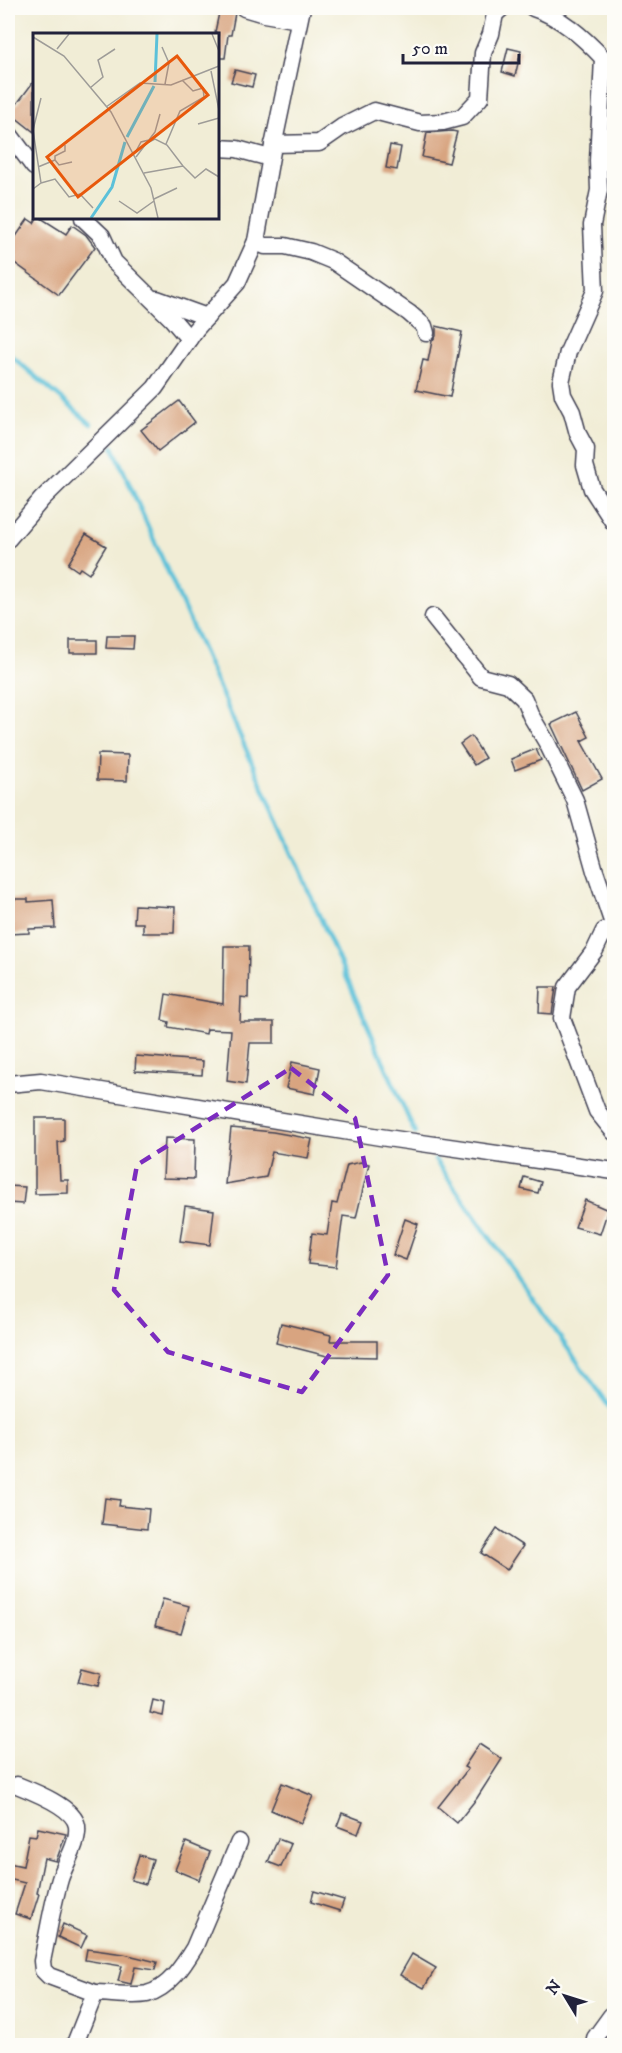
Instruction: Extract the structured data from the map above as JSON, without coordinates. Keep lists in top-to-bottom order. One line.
{"scale_bar":"50 m","north":"top left"}
